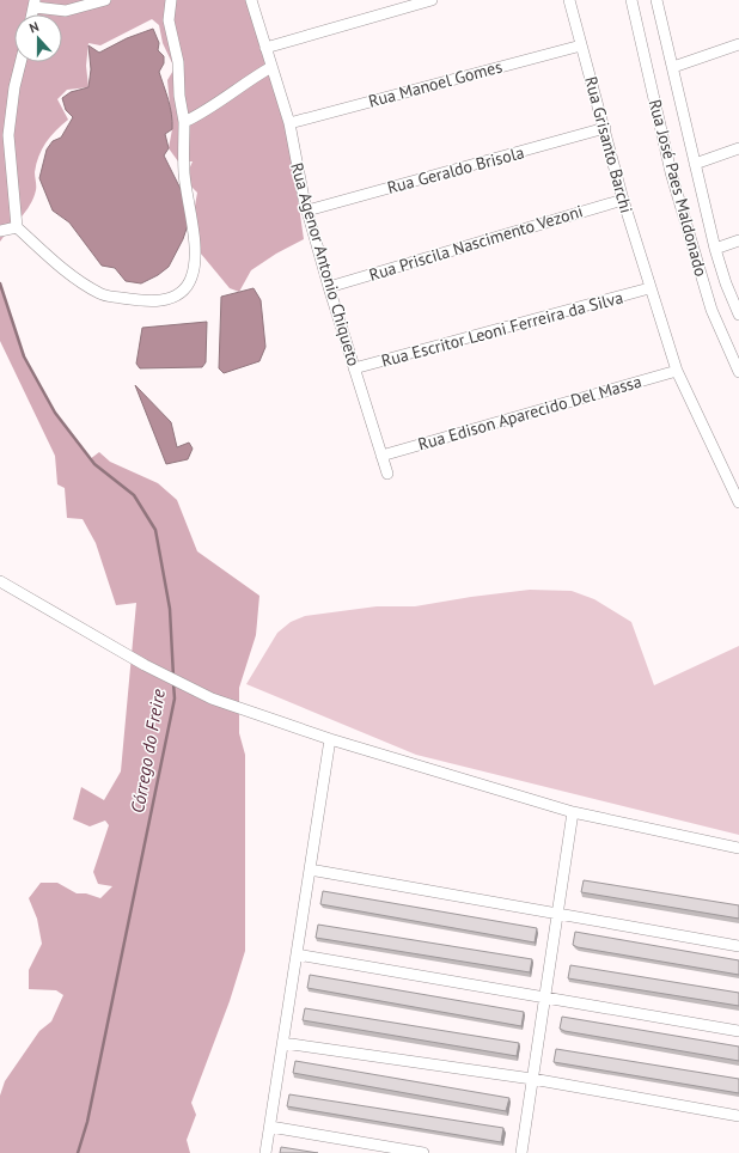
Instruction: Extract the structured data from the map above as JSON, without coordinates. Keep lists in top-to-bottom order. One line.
{"streets":{"street":["Rua Manoel Gomes","Rua Grisanto Barchi","Rua Geraldo Brisola","Rua José Paes Maldonado","Rua Priscila Nascimento Vezoni","Rua Agenor Antonio Chiqueto","Rua Escritor Leoni Ferreira da Silva","Rua Edison Aparecido Del Massa"]},"crossings":[["Rua Manoel Gomes","Rua Grisanto Barchi"],["Rua Manoel Gomes","Rua Agenor Antonio Chiqueto"],["Rua Grisanto Barchi","Rua Geraldo Brisola"],["Rua Grisanto Barchi","Rua Priscila Nascimento Vezoni"],["Rua Grisanto Barchi","Rua Escritor Leoni Ferreira da Silva"],["Rua Grisanto Barchi","Rua Edison Aparecido Del Massa"],["Rua Geraldo Brisola","Rua Agenor Antonio Chiqueto"],["Rua Priscila Nascimento Vezoni","Rua Agenor Antonio Chiqueto"],["Rua Agenor Antonio Chiqueto","Rua Escritor Leoni Ferreira da Silva"],["Rua Agenor Antonio Chiqueto","Rua Edison Aparecido Del Massa"]],"water":["Córrego do Freire"],"north":"top"}
